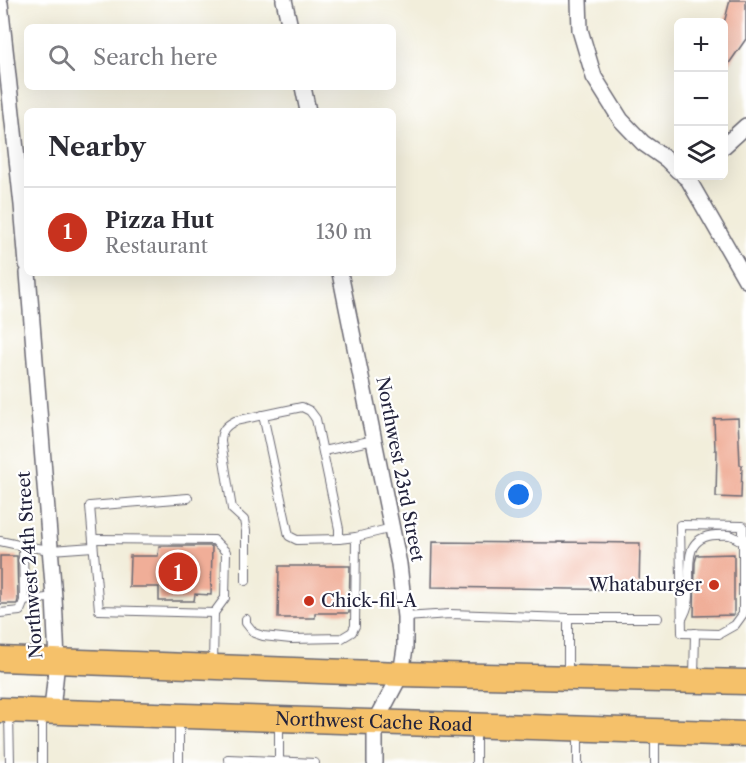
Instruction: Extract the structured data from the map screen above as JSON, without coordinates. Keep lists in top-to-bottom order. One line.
{"streets":{"main road":["Northwest Cache Road"],"street":["Northwest 23rd Street","Northwest 24th Street"]},"crossings":[["Northwest 24th Street","Northwest Cache Road"]],"places":["Whataburger","Chick-fil-A"],"page":{"map_buttons":["+","−"],"search":"Search here","heading":"Nearby","list":[{"mark":"1","name":"Pizza Hut","note":"Restaurant","value":"130 m"}],"pins":"1"}}
